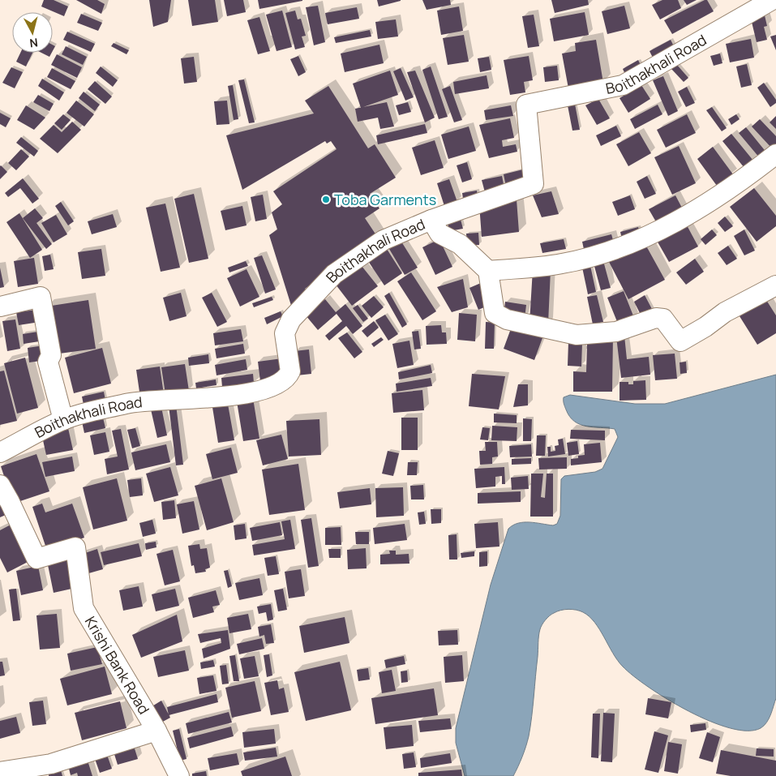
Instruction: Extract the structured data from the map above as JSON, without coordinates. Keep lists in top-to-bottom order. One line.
{"streets":{"street":["Boithakhali Road","Krishi Bank Road"]},"places":["Toba Garments"],"north":"bottom"}
